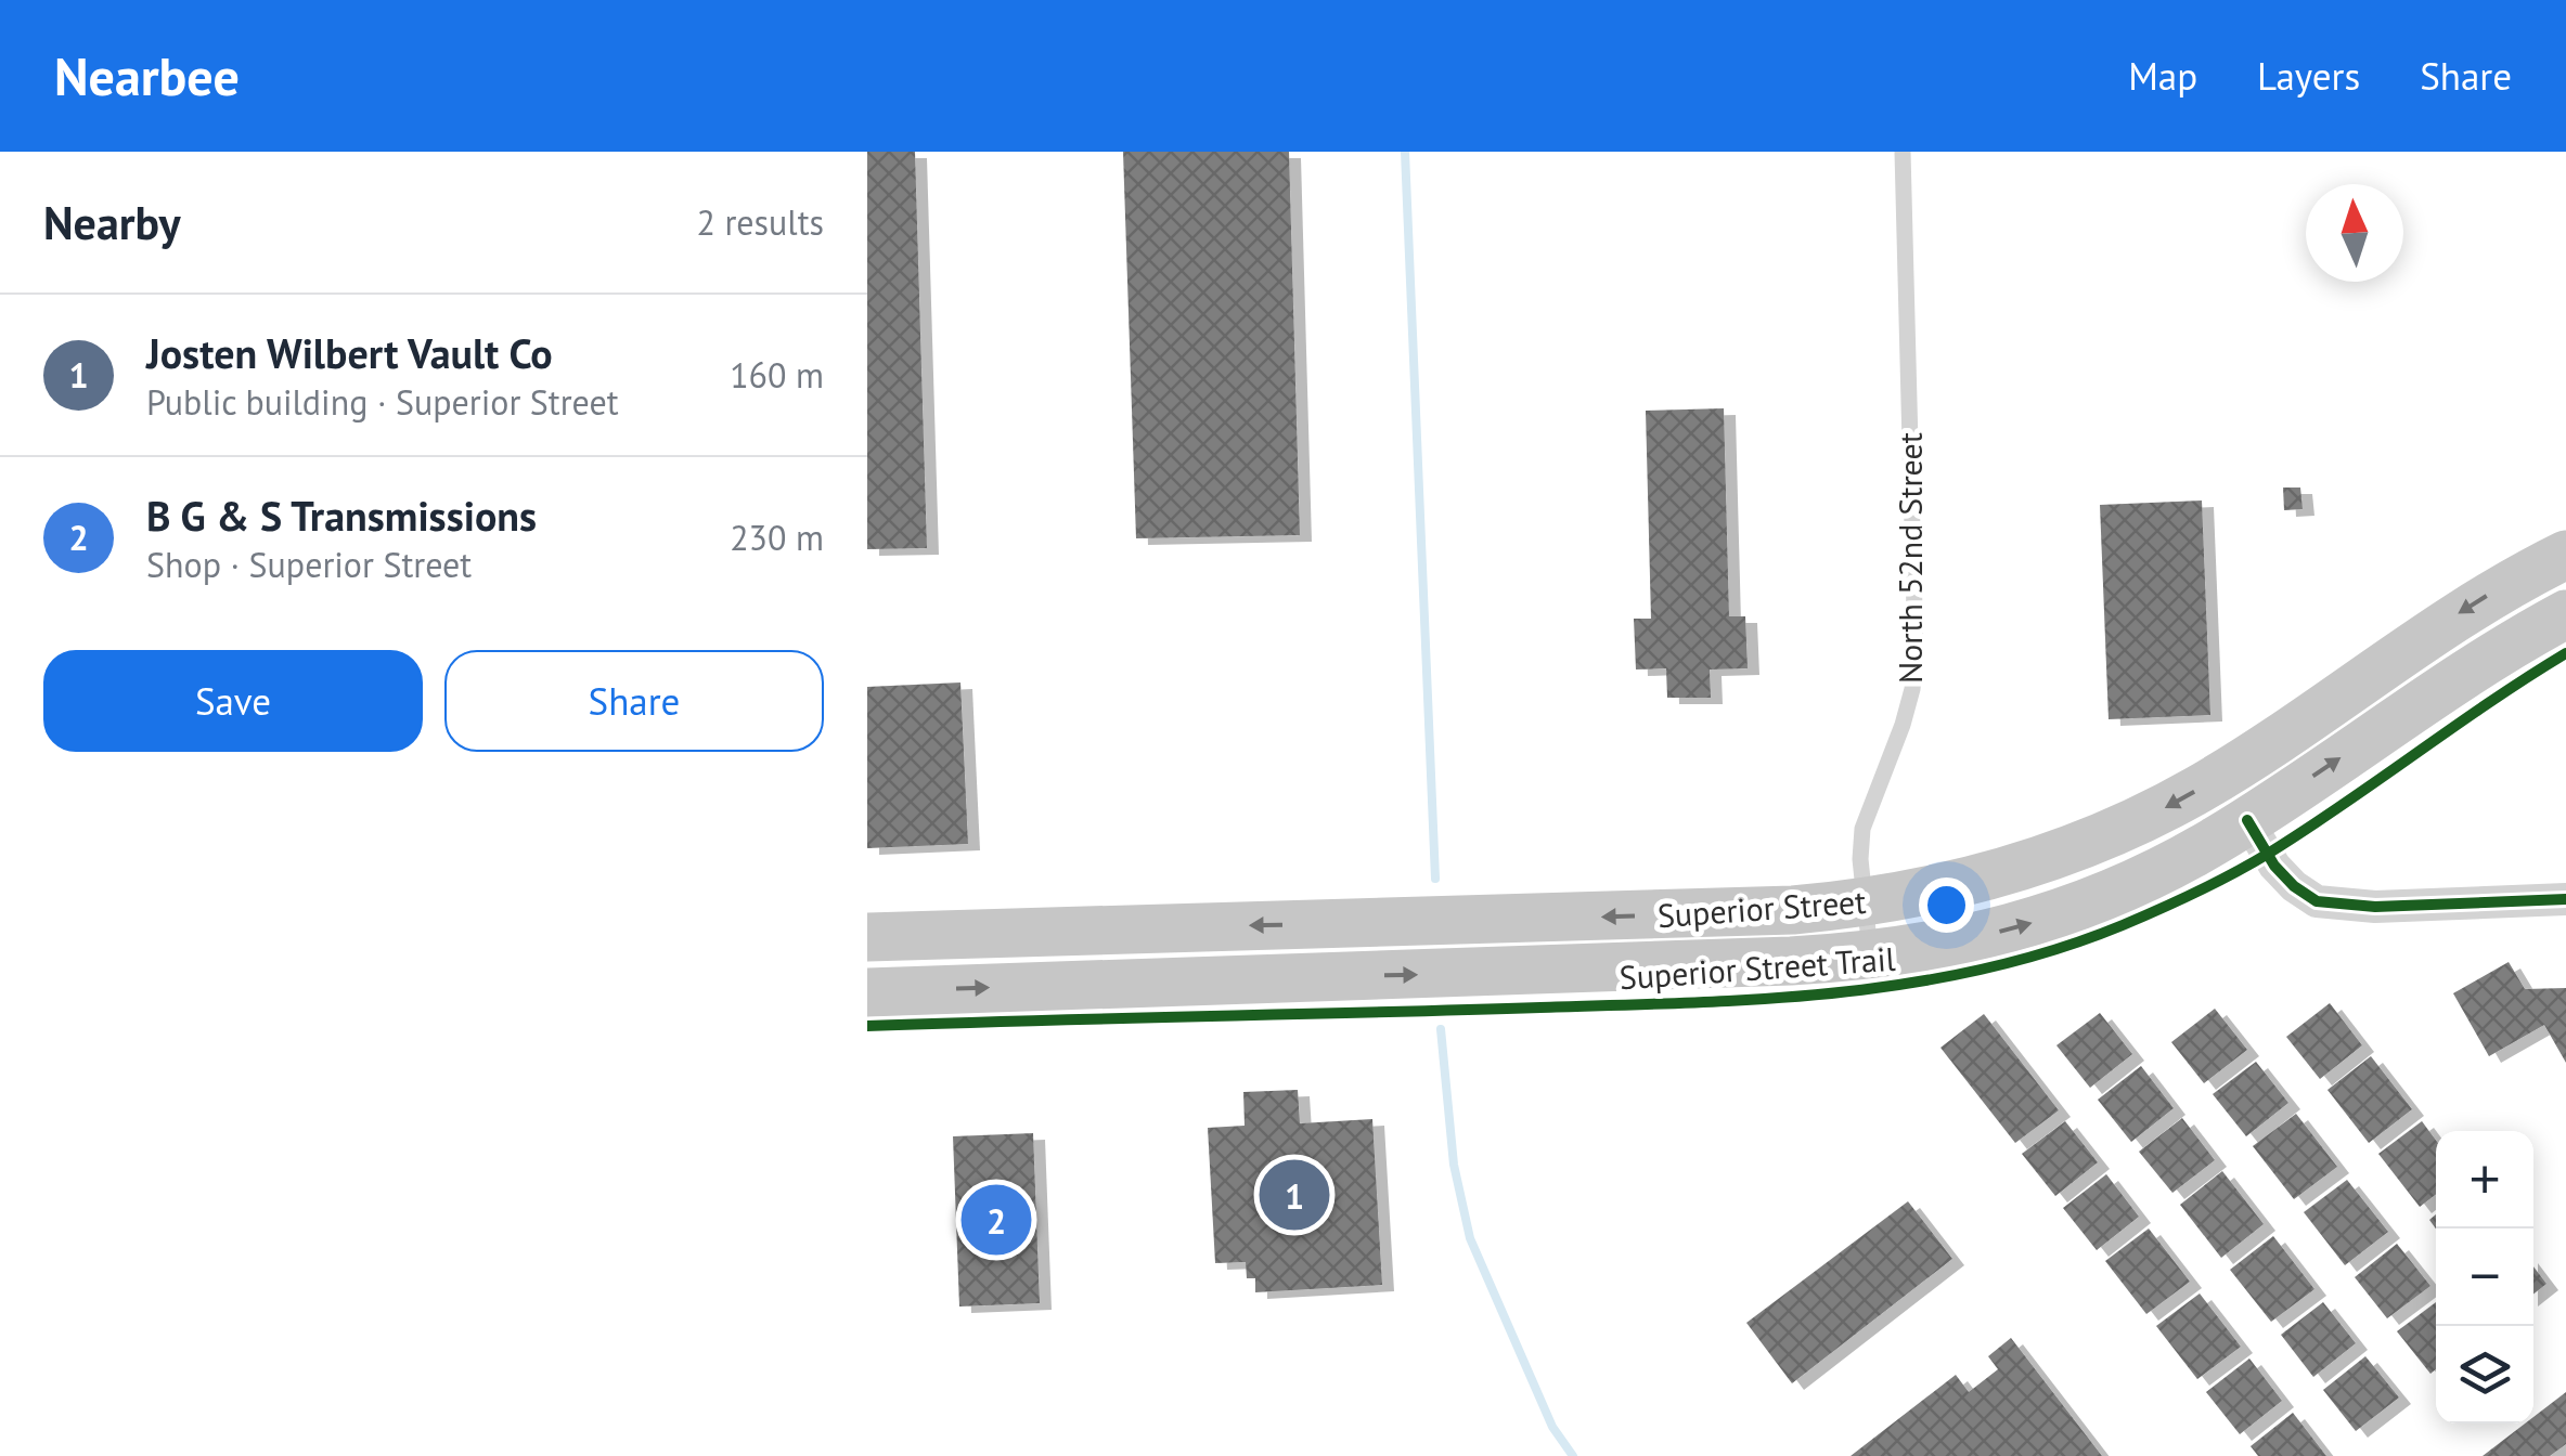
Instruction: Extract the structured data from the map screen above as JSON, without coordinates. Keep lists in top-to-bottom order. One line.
{"streets":{"main road":["Superior Street"],"lane":["North 52nd Street"],"cycle path":["Superior Street Trail"]},"crossings":[["North 52nd Street","Superior Street"]],"north":"top","page":{"header":"Nearbee","nav":["Map","Layers","Share"],"heading":["Nearby","2 results"],"list":[{"mark":"1","name":"Josten Wilbert Vault Co","note":"Public building · Superior Street","value":"160 m"},{"mark":"2","name":"B G & S Transmissions","note":"Shop · Superior Street","value":"230 m"}],"buttons":["Save","Share"],"map_buttons":["+","−"],"pins":["1","2"]}}
